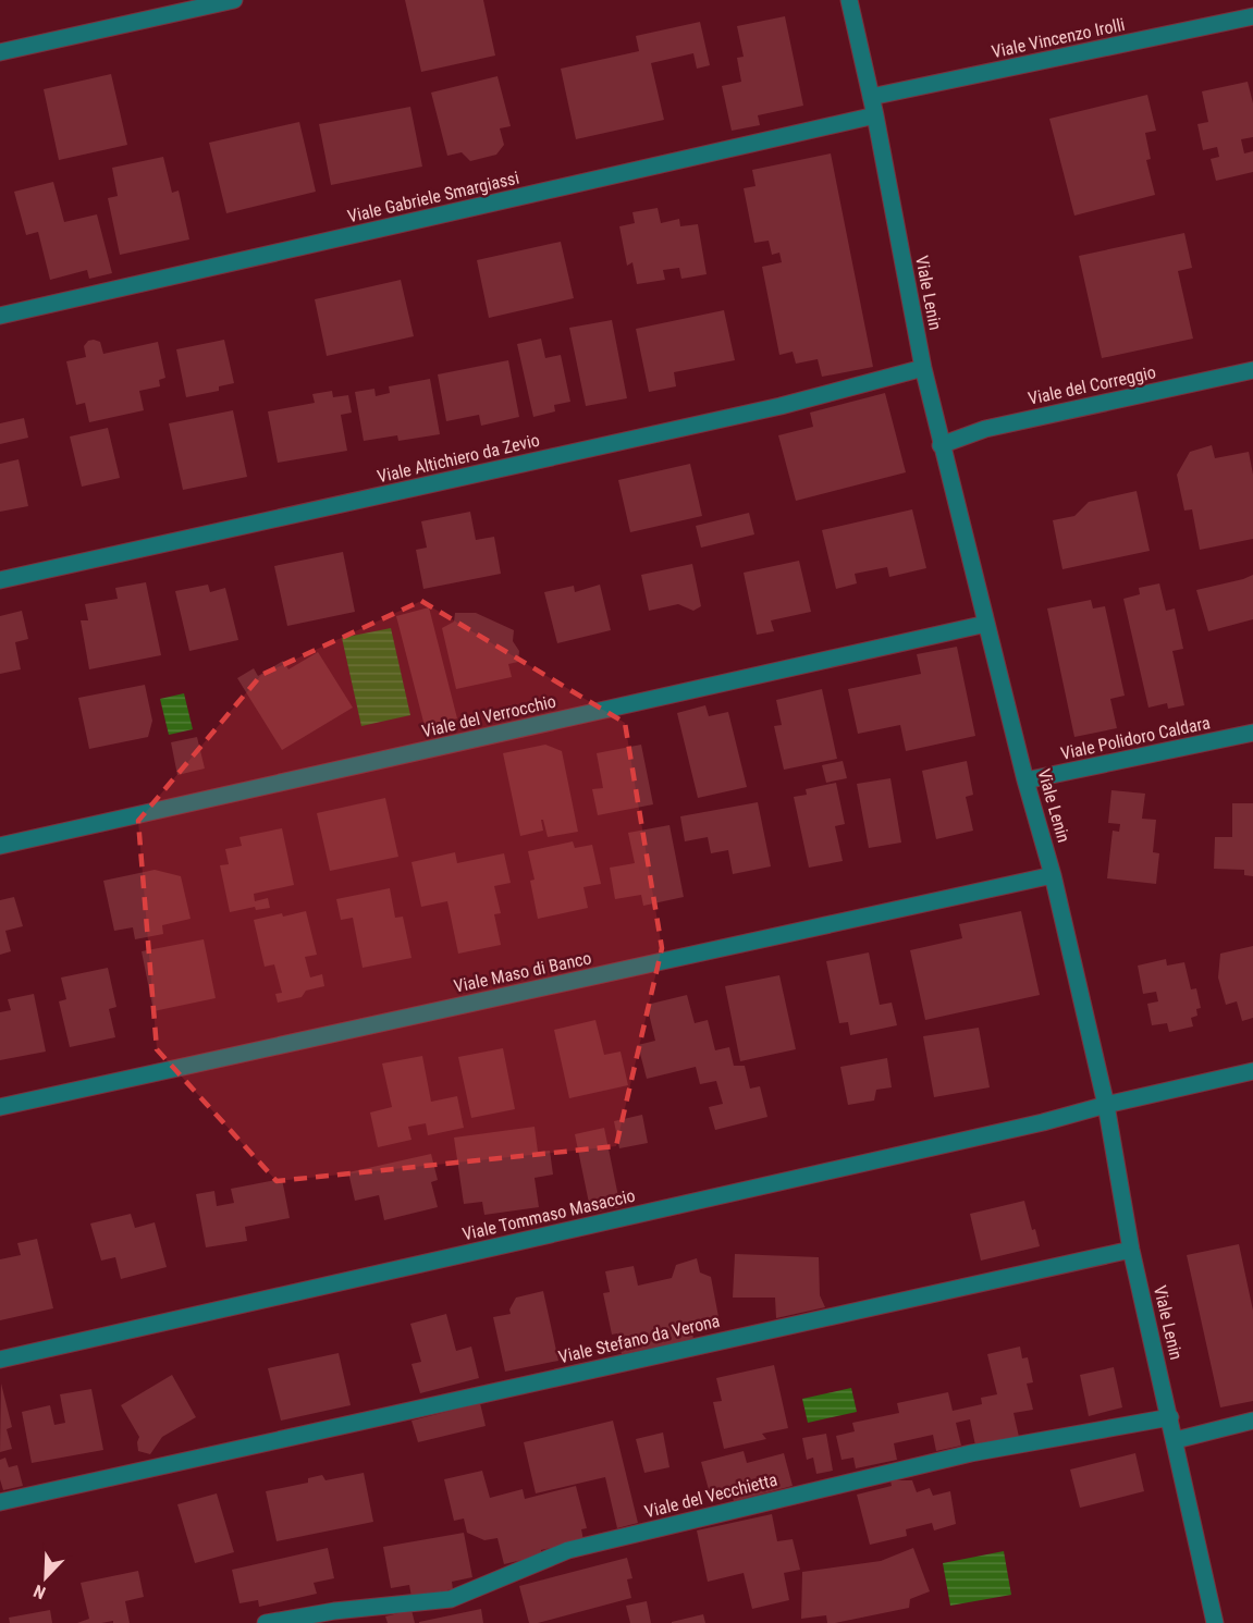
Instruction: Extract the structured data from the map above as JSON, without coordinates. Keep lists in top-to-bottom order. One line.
{"streets":{"street":["Viale Vincenzo Irolli","Viale Gabriele Smargiassi","Viale Lenin","Viale del Correggio","Viale Altichiero da Zevio","Viale del Verrocchio","Viale Polidoro Caldara","Viale Maso di Banco","Viale Tommaso Masaccio","Viale Stefano da Verona","Viale del Vecchietta"]},"crossings":[["Viale Vincenzo Irolli","Viale Lenin"],["Viale Gabriele Smargiassi","Viale Lenin"],["Viale Lenin","Viale del Correggio"],["Viale Lenin","Viale Altichiero da Zevio"],["Viale Lenin","Viale del Verrocchio"],["Viale Lenin","Viale Polidoro Caldara"],["Viale Lenin","Viale Maso di Banco"],["Viale Lenin","Viale Tommaso Masaccio"],["Viale Lenin","Viale Stefano da Verona"],["Viale Lenin","Viale del Vecchietta"]],"north":"bottom left"}
